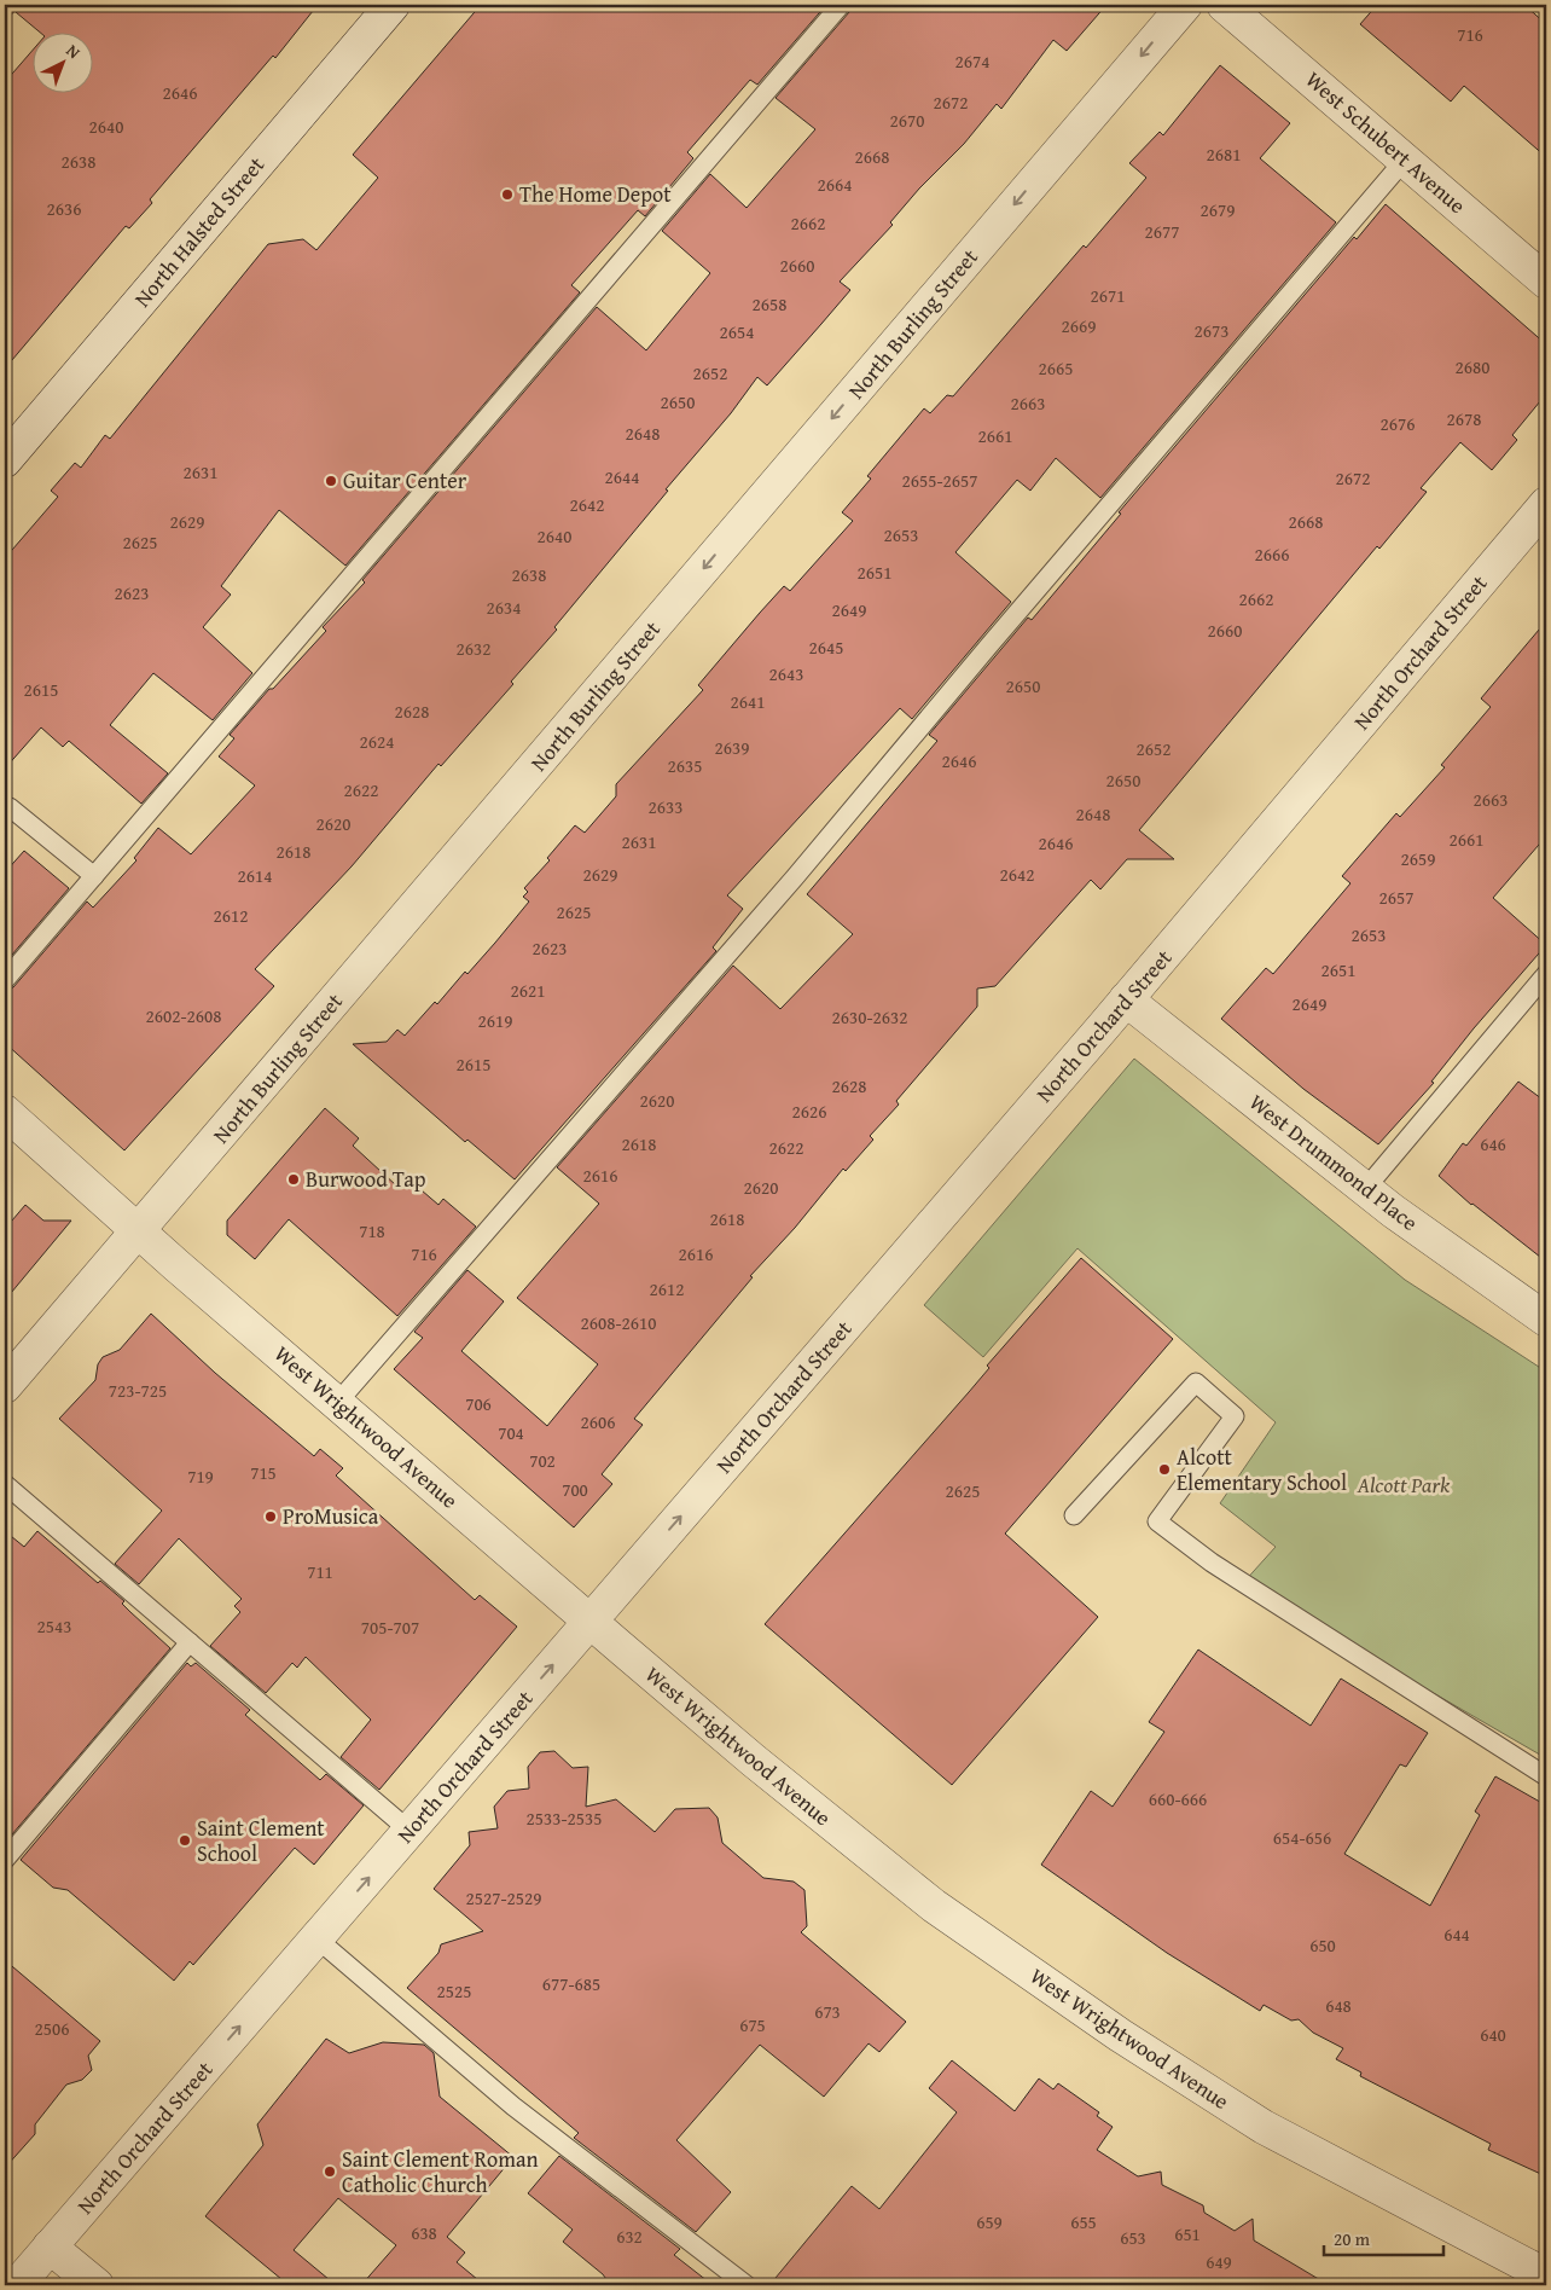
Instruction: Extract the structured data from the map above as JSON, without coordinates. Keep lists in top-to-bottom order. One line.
{"streets":{"street":["West Schubert Avenue","North Halsted Street","North Burling Street","North Orchard Street","West Drummond Place","West Wrightwood Avenue"]},"crossings":[["North Burling Street","West Wrightwood Avenue"],["North Orchard Street","West Drummond Place"],["North Orchard Street","West Wrightwood Avenue"]],"one_way":["North Burling Street","North Orchard Street"],"parks":["Alcott Park"],"places":["The Home Depot","Guitar Center","Burwood Tap","Alcott Elementary School","ProMusica","Saint Clement School","Saint Clement Roman Catholic Church"],"house_numbers":["716","2674","2646","2672","2670","2640","2681","2668","2638","2664","2636","2679","2662","2677","2660","2671","2658","2669","2673","2654","2680","2665","2652","2650","2663","2678","2676","2648","2661","2631","2644","2672","2655-2657","2642","2629","2668","2653","2640","2625","2666","2651","2638","2623","2662","2634","2649","2660","2645","2632","2643","2650","2615","2641","2628","2624","2639","2652","2646","2635","2650","2622","2663","2633","2648","2620","2661","2631","2646","2618","2659","2629","2642","2614","2657","2625","2612","2653","2623","2651","2621","2649","2602-2608","2630-2632","2619","2615","2628","2620","2626","2618","646","2622","2616","2620","2618","718","716","2616","2612","2608-2610","723-725","706","2606","704","702","715","719","700","2625","711","2543","705-707","660-666","2533-2535","654-656","2527-2529","644","650","677-685","2525","648","673","675","2506","640","659","655","638","651","632","653","649"],"scale_bar":"20 m","north":"top right"}
